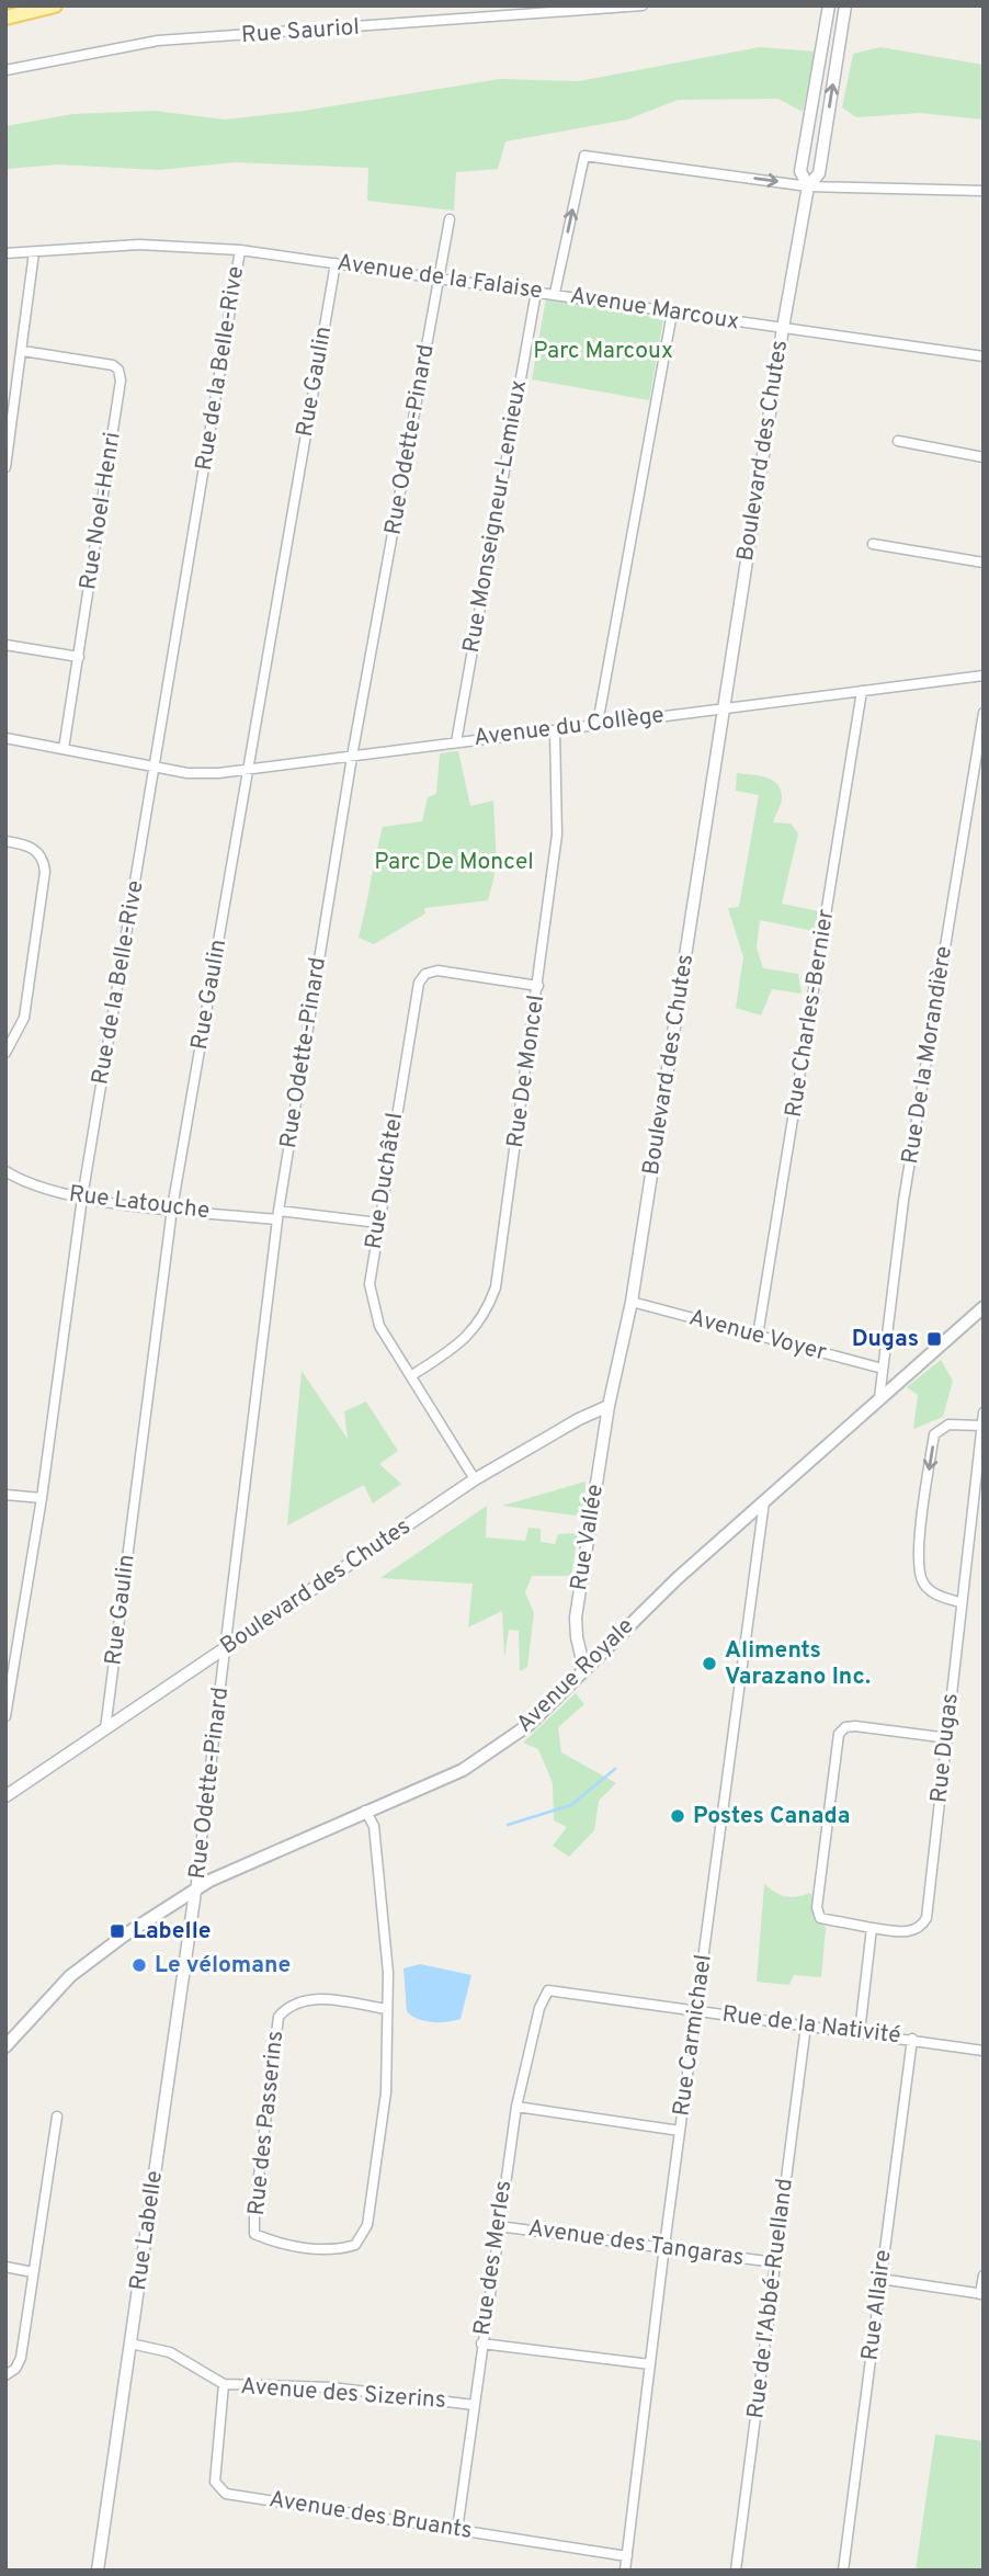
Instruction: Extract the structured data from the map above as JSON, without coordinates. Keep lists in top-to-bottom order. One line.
{"streets":{"main road":["Avenue Royale"],"street":["Rue Sauriol","Avenue de la Falaise","Avenue Marcoux","Rue de la Belle-Rive","Rue Gaulin","Rue Odette-Pinard","Boulevard des Chutes","Rue Noel-Henri","Rue Monseigneur-Lemieux","Avenue du Collège","Rue Charles-Bernier","Rue De la Morandière","Rue De Moncel","Rue Duchâtel","Rue Latouche","Avenue Voyer","Rue Vallée","Rue Dugas","Rue de la Nativité","Rue Carmichael","Rue des Passerins","Rue Labelle","Avenue des Tangaras","Rue des Merles","Rue de l'Abbé-Ruelland","Rue Allaire","Avenue des Sizerins","Avenue des Bruants"]},"crossings":[["Avenue de la Falaise","Avenue Marcoux"],["Avenue de la Falaise","Rue de la Belle-Rive"],["Avenue de la Falaise","Rue Gaulin"],["Avenue de la Falaise","Rue Odette-Pinard"],["Avenue de la Falaise","Boulevard des Chutes"],["Avenue de la Falaise","Rue Monseigneur-Lemieux"],["Avenue Marcoux","Boulevard des Chutes"],["Rue de la Belle-Rive","Avenue du Collège"],["Rue de la Belle-Rive","Rue Latouche"],["Rue Gaulin","Boulevard des Chutes"],["Rue Gaulin","Avenue du Collège"],["Rue Gaulin","Rue Latouche"],["Rue Odette-Pinard","Boulevard des Chutes"],["Rue Odette-Pinard","Avenue du Collège"],["Rue Odette-Pinard","Rue Latouche"],["Rue Odette-Pinard","Avenue Royale"],["Rue Odette-Pinard","Rue Labelle"],["Boulevard des Chutes","Avenue du Collège"],["Boulevard des Chutes","Rue Duchâtel"],["Boulevard des Chutes","Avenue Voyer"],["Boulevard des Chutes","Rue Vallée"],["Rue Noel-Henri","Avenue du Collège"],["Rue Monseigneur-Lemieux","Avenue du Collège"],["Avenue du Collège","Rue Charles-Bernier"],["Avenue du Collège","Rue De Moncel"],["Rue Charles-Bernier","Avenue Voyer"],["Rue De la Morandière","Avenue Voyer"],["Rue De la Morandière","Avenue Royale"],["Rue De Moncel","Rue Duchâtel"],["Rue Duchâtel","Rue Latouche"],["Rue Vallée","Avenue Royale"],["Avenue Royale","Rue Carmichael"],["Avenue Royale","Rue des Passerins"],["Avenue Royale","Rue Labelle"],["Rue de la Nativité","Rue Carmichael"],["Rue de la Nativité","Rue des Merles"],["Rue de la Nativité","Rue de l'Abbé-Ruelland"],["Rue de la Nativité","Rue Allaire"],["Rue Carmichael","Avenue des Tangaras"],["Rue Carmichael","Avenue des Bruants"],["Rue Labelle","Avenue des Sizerins"],["Avenue des Tangaras","Rue des Merles"],["Avenue des Tangaras","Rue de l'Abbé-Ruelland"],["Rue des Merles","Avenue des Sizerins"],["Rue des Merles","Avenue des Bruants"],["Avenue des Sizerins","Avenue des Bruants"]],"parks":["Parc Marcoux","Parc De Moncel"],"places":{"transit":["Dugas","Labelle"],"other":["Aliments Varazano Inc.","Postes Canada","Le vélomane"]}}
